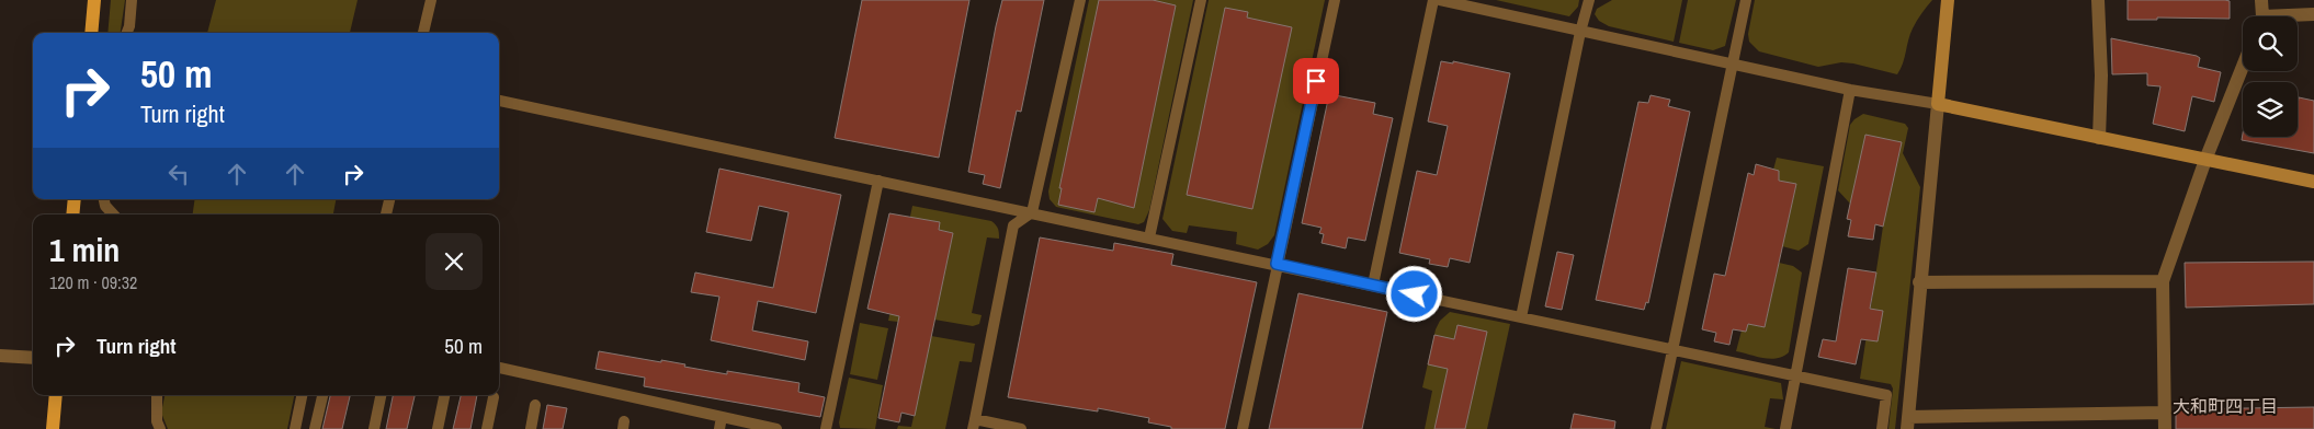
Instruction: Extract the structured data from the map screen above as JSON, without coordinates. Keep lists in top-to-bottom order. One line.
{"districts":["大和町四丁目"],"page":{"turn":["50 m","Turn right"],"heading":["1 min","120 m · 09:32"],"list":[{"name":"Turn right","value":"50 m"}]}}
